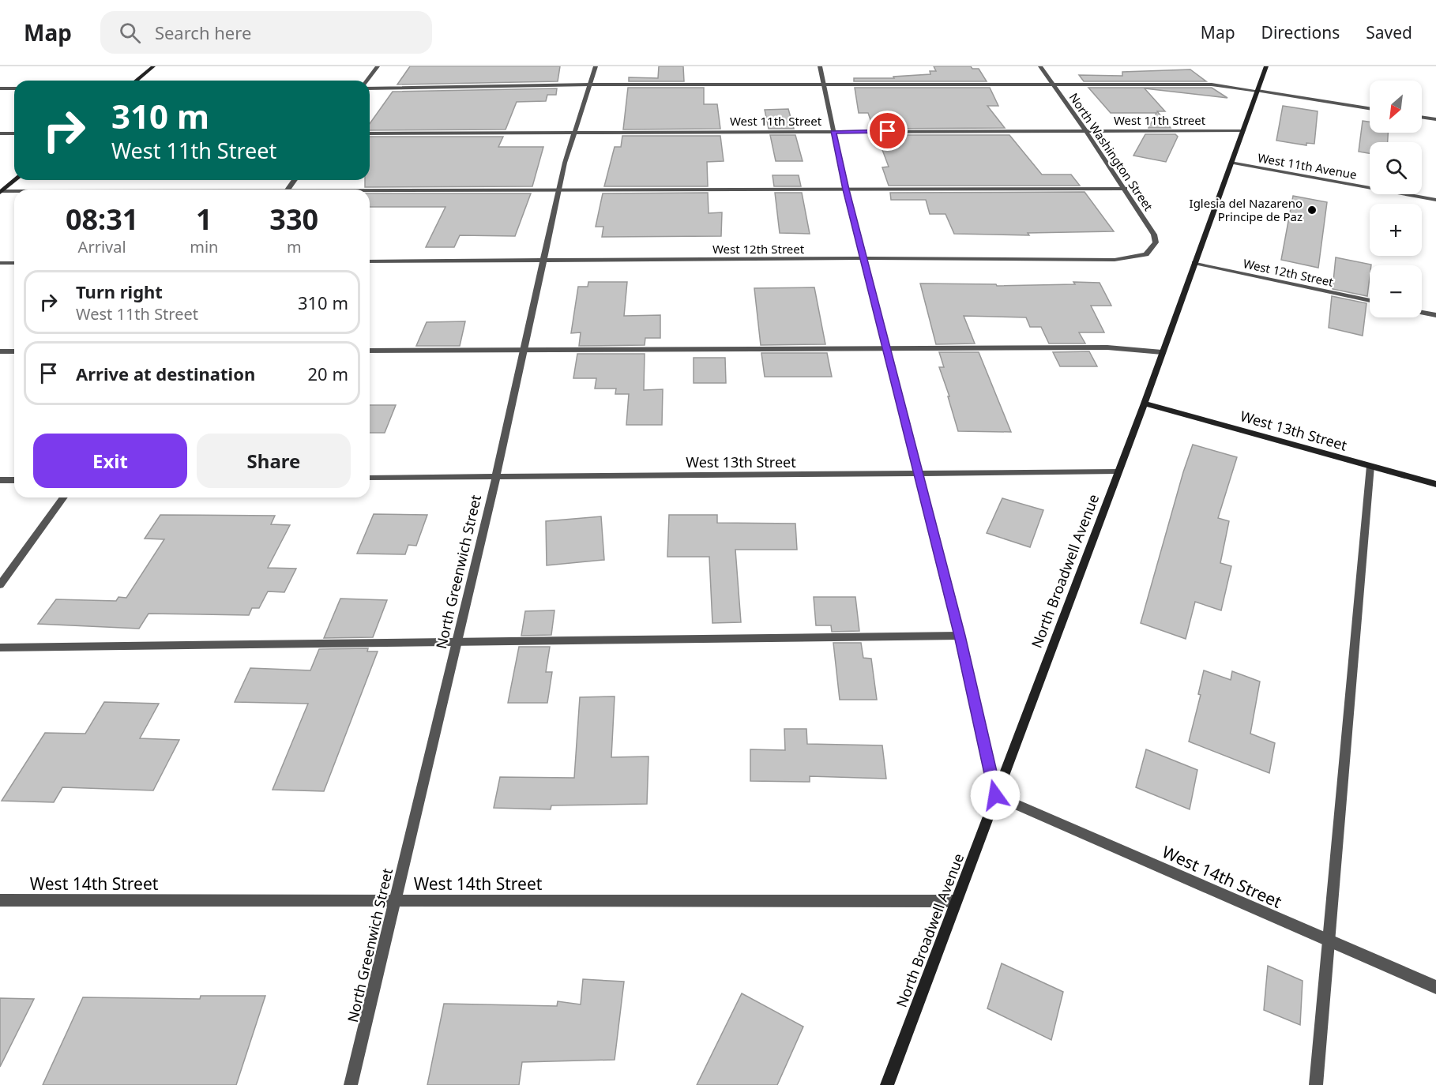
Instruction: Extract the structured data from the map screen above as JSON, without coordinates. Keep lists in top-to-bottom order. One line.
{"streets":{"main road":["West 13th Street","North Broadwell Avenue"],"street":["West 11th Street","North Washington Street","West 11th Avenue","West 12th Street","North Greenwich Street","West 14th Street"]},"crossings":[["West 11th Street","North Washington Street"],["West 11th Street","North Broadwell Avenue"],["West 11th Street","North Greenwich Street"],["North Washington Street","West 12th Street"],["West 11th Avenue","North Broadwell Avenue"],["West 12th Street","North Broadwell Avenue"],["West 12th Street","North Greenwich Street"],["West 13th Street","North Broadwell Avenue"],["West 13th Street","North Greenwich Street"],["North Broadwell Avenue","West 14th Street"],["North Greenwich Street","West 14th Street"]],"places":["Iglesia del Nazareno Principe de Paz"],"north":"bottom left","page":{"header":"Map","search":"Search here","nav":["Map","Directions","Saved"],"map_buttons":["+","−"],"turn":["310 m","West 11th Street"],"eta":["08:31","Arrival","1","min","330","m"],"list":[{"name":"Turn right","note":"West 11th Street","value":"310 m"},{"name":"Arrive at destination","value":"20 m"}],"buttons":["Exit","Share"]}}
